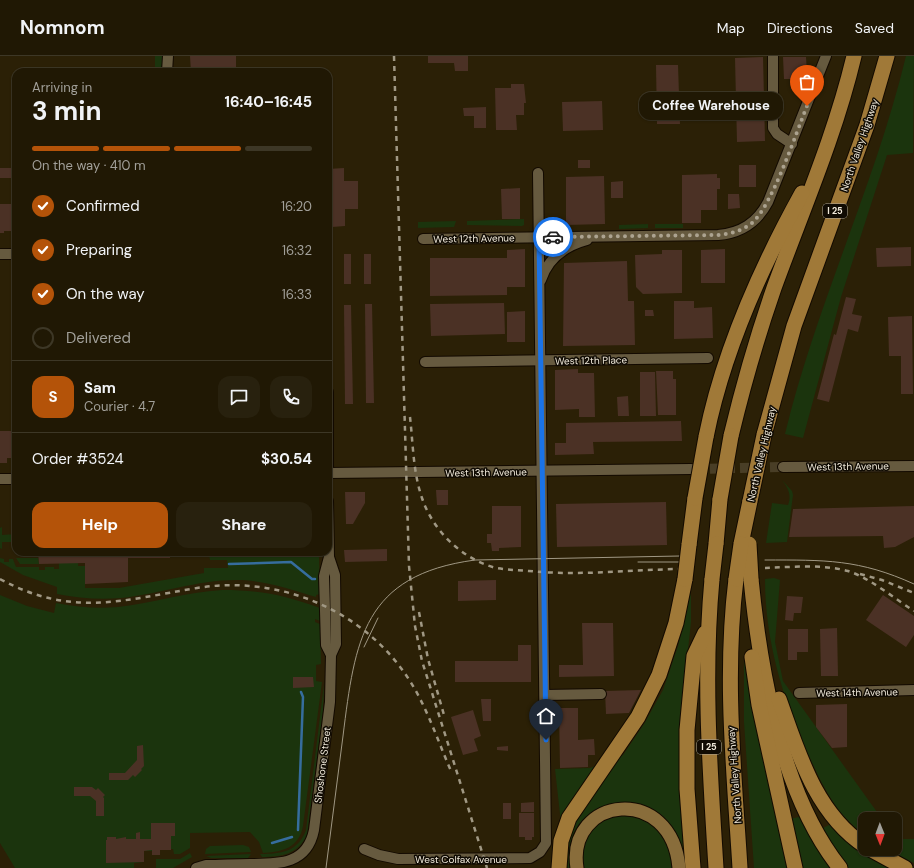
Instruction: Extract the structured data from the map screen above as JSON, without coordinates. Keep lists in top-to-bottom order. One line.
{"streets":{"highway":["North Valley Highway","I 25"],"street":["West 12th Avenue","West 12th Place","West 13th Avenue","West 14th Avenue","Shoshone Street","West Colfax Avenue"]},"places":["Coffee Warehouse"],"north":"bottom","page":{"header":"Nomnom","nav":["Map","Directions","Saved"],"heading":["3 min","Arriving in","16:40–16:45"],"panel":["Sam","Courier · 4.7","Order #3524","$30.54"],"bubble":"Coffee Warehouse","bar":"On the way · 410 m","list":[["Confirmed","16:20"],["Preparing","16:32"],["On the way","16:33"],"Delivered"],"round":"S","buttons":["Help","Share"]}}
